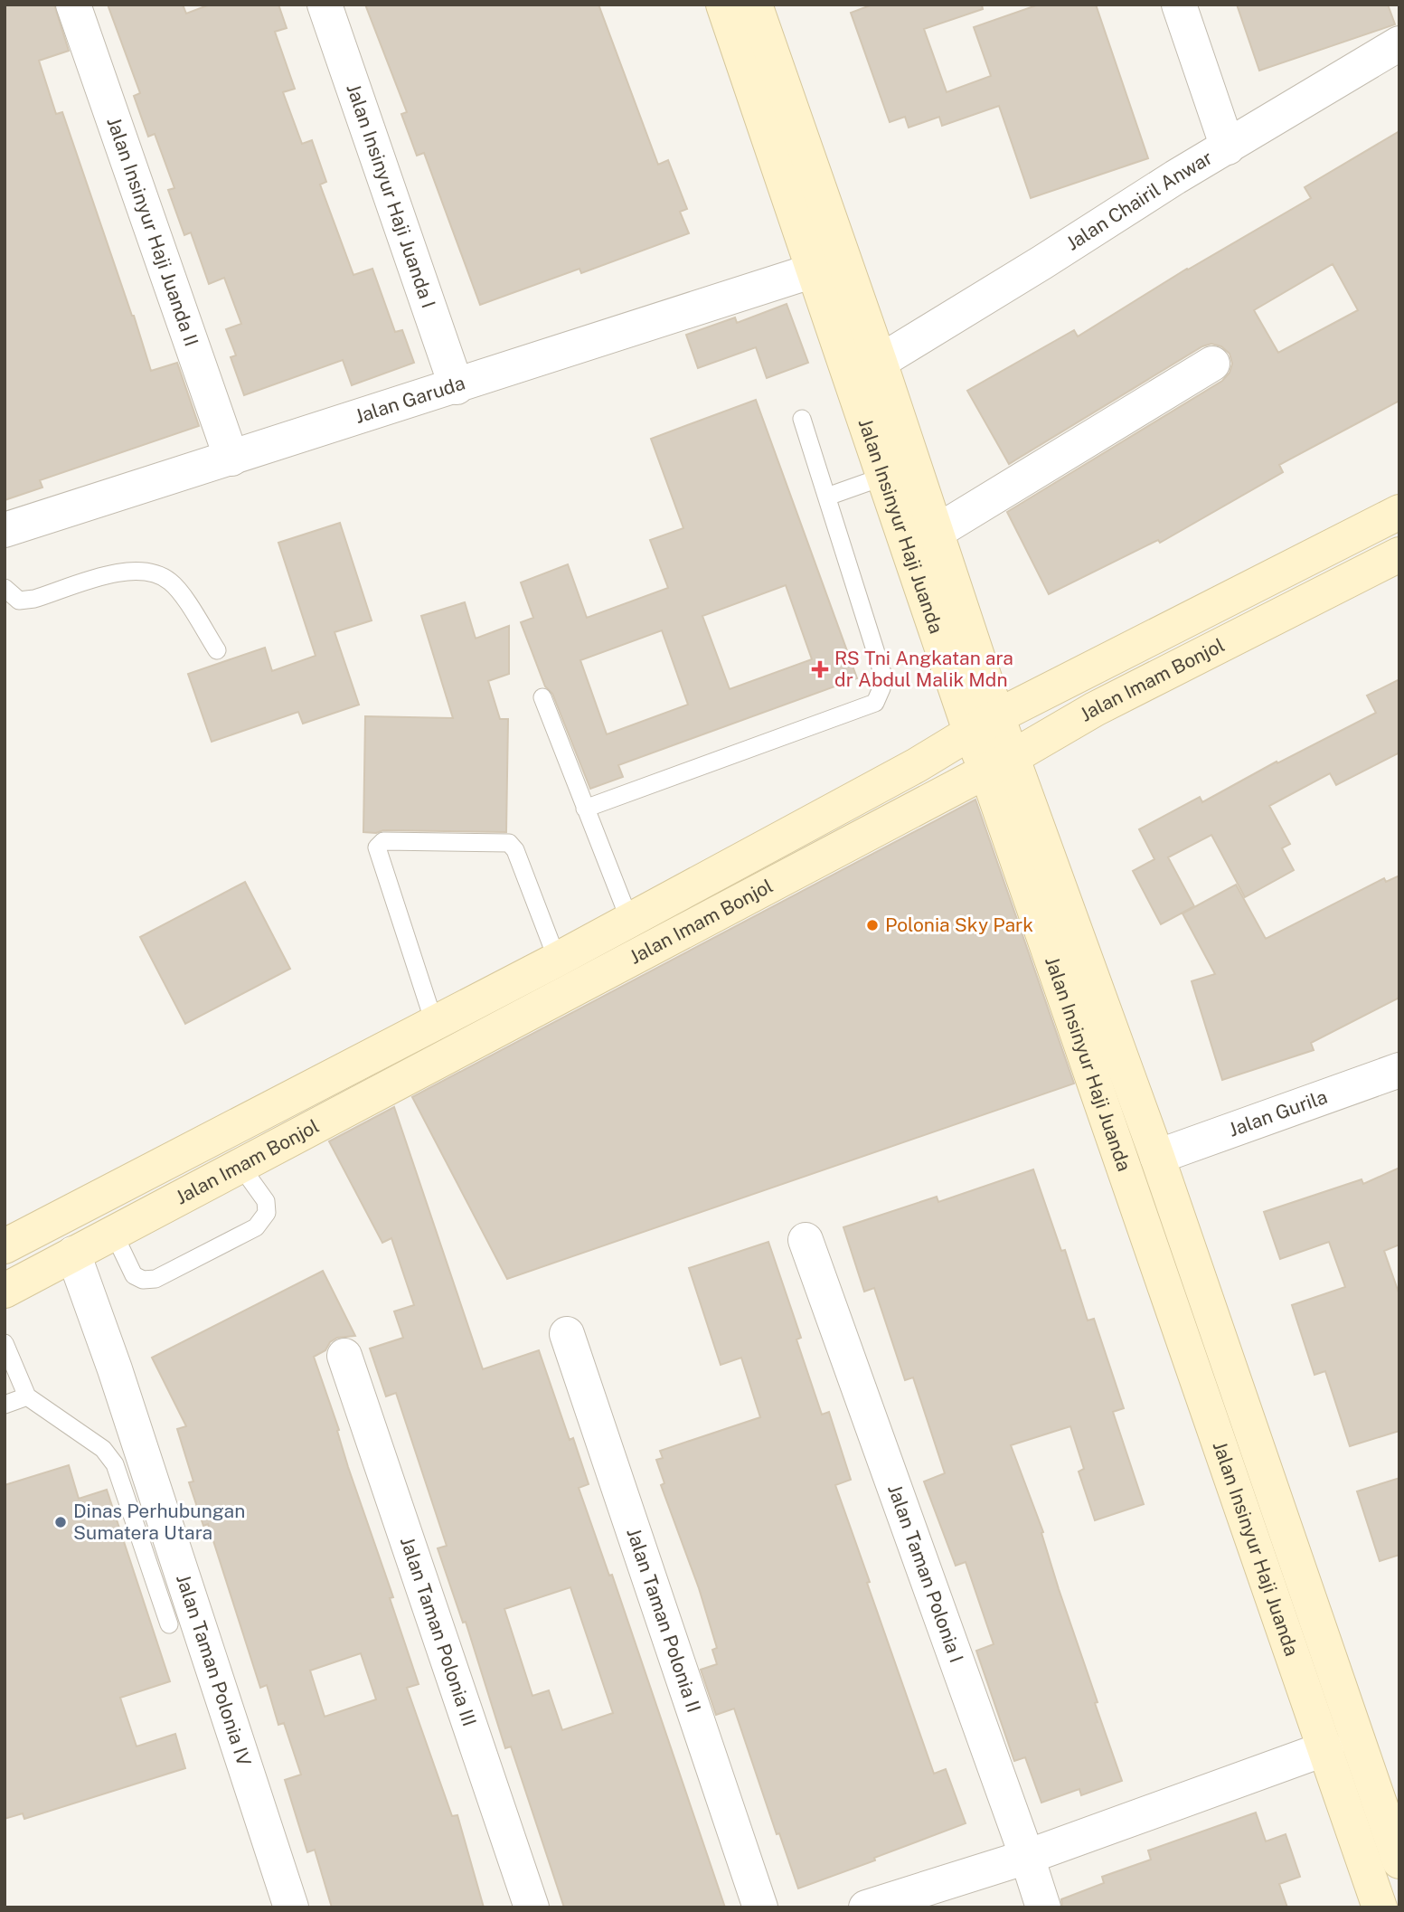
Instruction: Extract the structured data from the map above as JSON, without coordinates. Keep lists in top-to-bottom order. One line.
{"streets":{"main road":["Jalan Insinyur Haji Juanda","Jalan Imam Bonjol"],"street":["Jalan Insinyur Haji Juanda I","Jalan Chairil Anwar","Jalan Insinyur Haji Juanda II","Jalan Garuda","Jalan Gurila","Jalan Taman Polonia I","Jalan Taman Polonia II","Jalan Taman Polonia III","Jalan Taman Polonia IV"]},"crossings":[["Jalan Insinyur Haji Juanda I","Jalan Garuda"],["Jalan Chairil Anwar","Jalan Insinyur Haji Juanda"],["Jalan Insinyur Haji Juanda II","Jalan Garuda"],["Jalan Garuda","Jalan Insinyur Haji Juanda"],["Jalan Insinyur Haji Juanda","Jalan Imam Bonjol"],["Jalan Insinyur Haji Juanda","Jalan Gurila"],["Jalan Imam Bonjol","Jalan Taman Polonia IV"]],"places":{"health":["RS Tni Angkatan ara dr Abdul Malik Mdn"],"other":["Polonia Sky Park","Dinas Perhubungan Sumatera Utara"]}}
